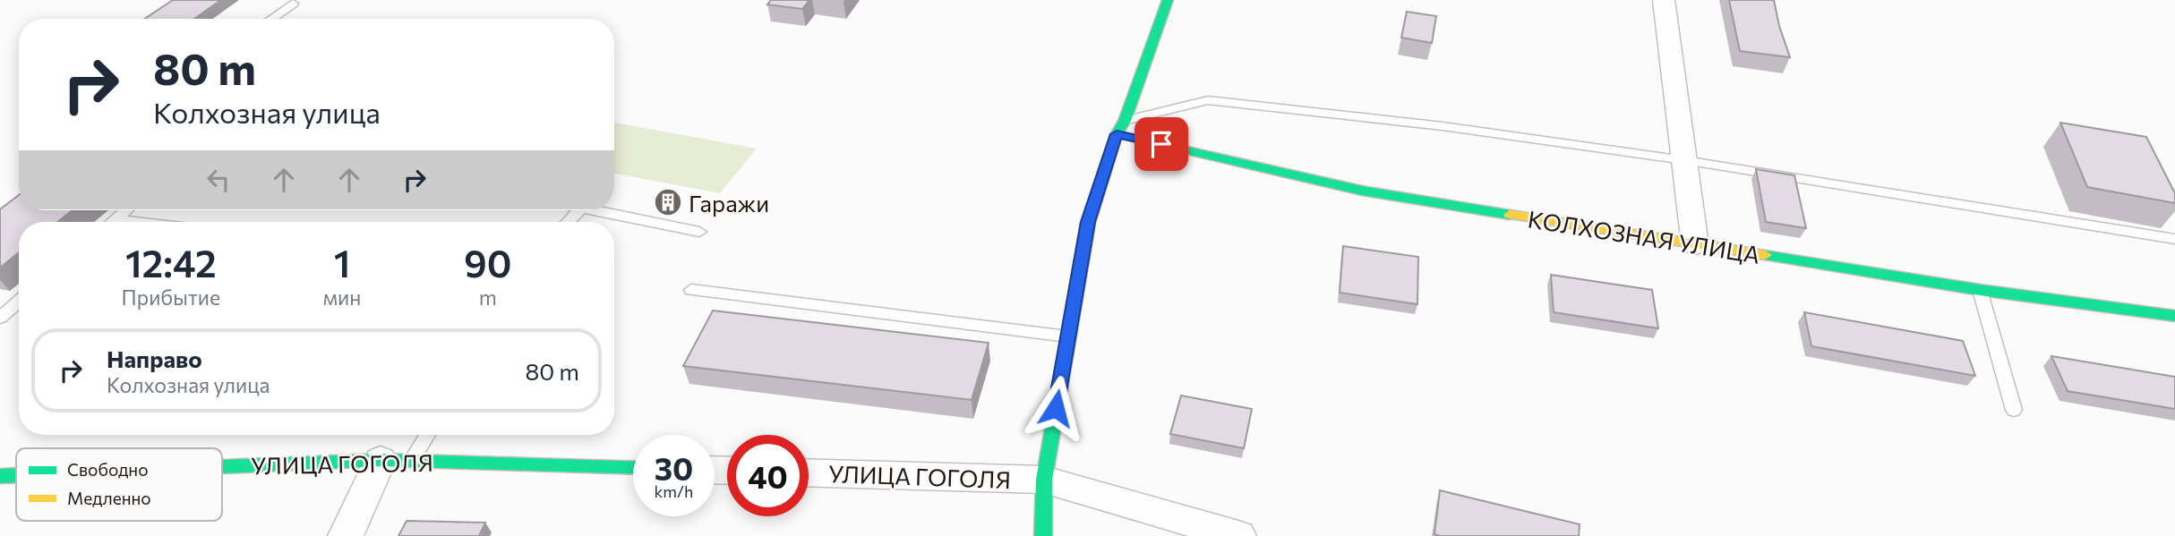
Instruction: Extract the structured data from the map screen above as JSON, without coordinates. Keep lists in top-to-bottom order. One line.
{"streets":{"street":["КОЛХОЗНАЯ УЛИЦА","УЛИЦА ГОГОЛЯ"]},"places":{"building":["Гаражи"]},"legend":["Свободно","Медленно"],"page":{"turn":["80 m","Колхозная улица"],"eta":["12:42","Прибытие","1","мин","90","m"],"list":[{"name":"Направо","note":"Колхозная улица","value":"80 m"}],"speed":"30 km/h","limit":"40"}}
